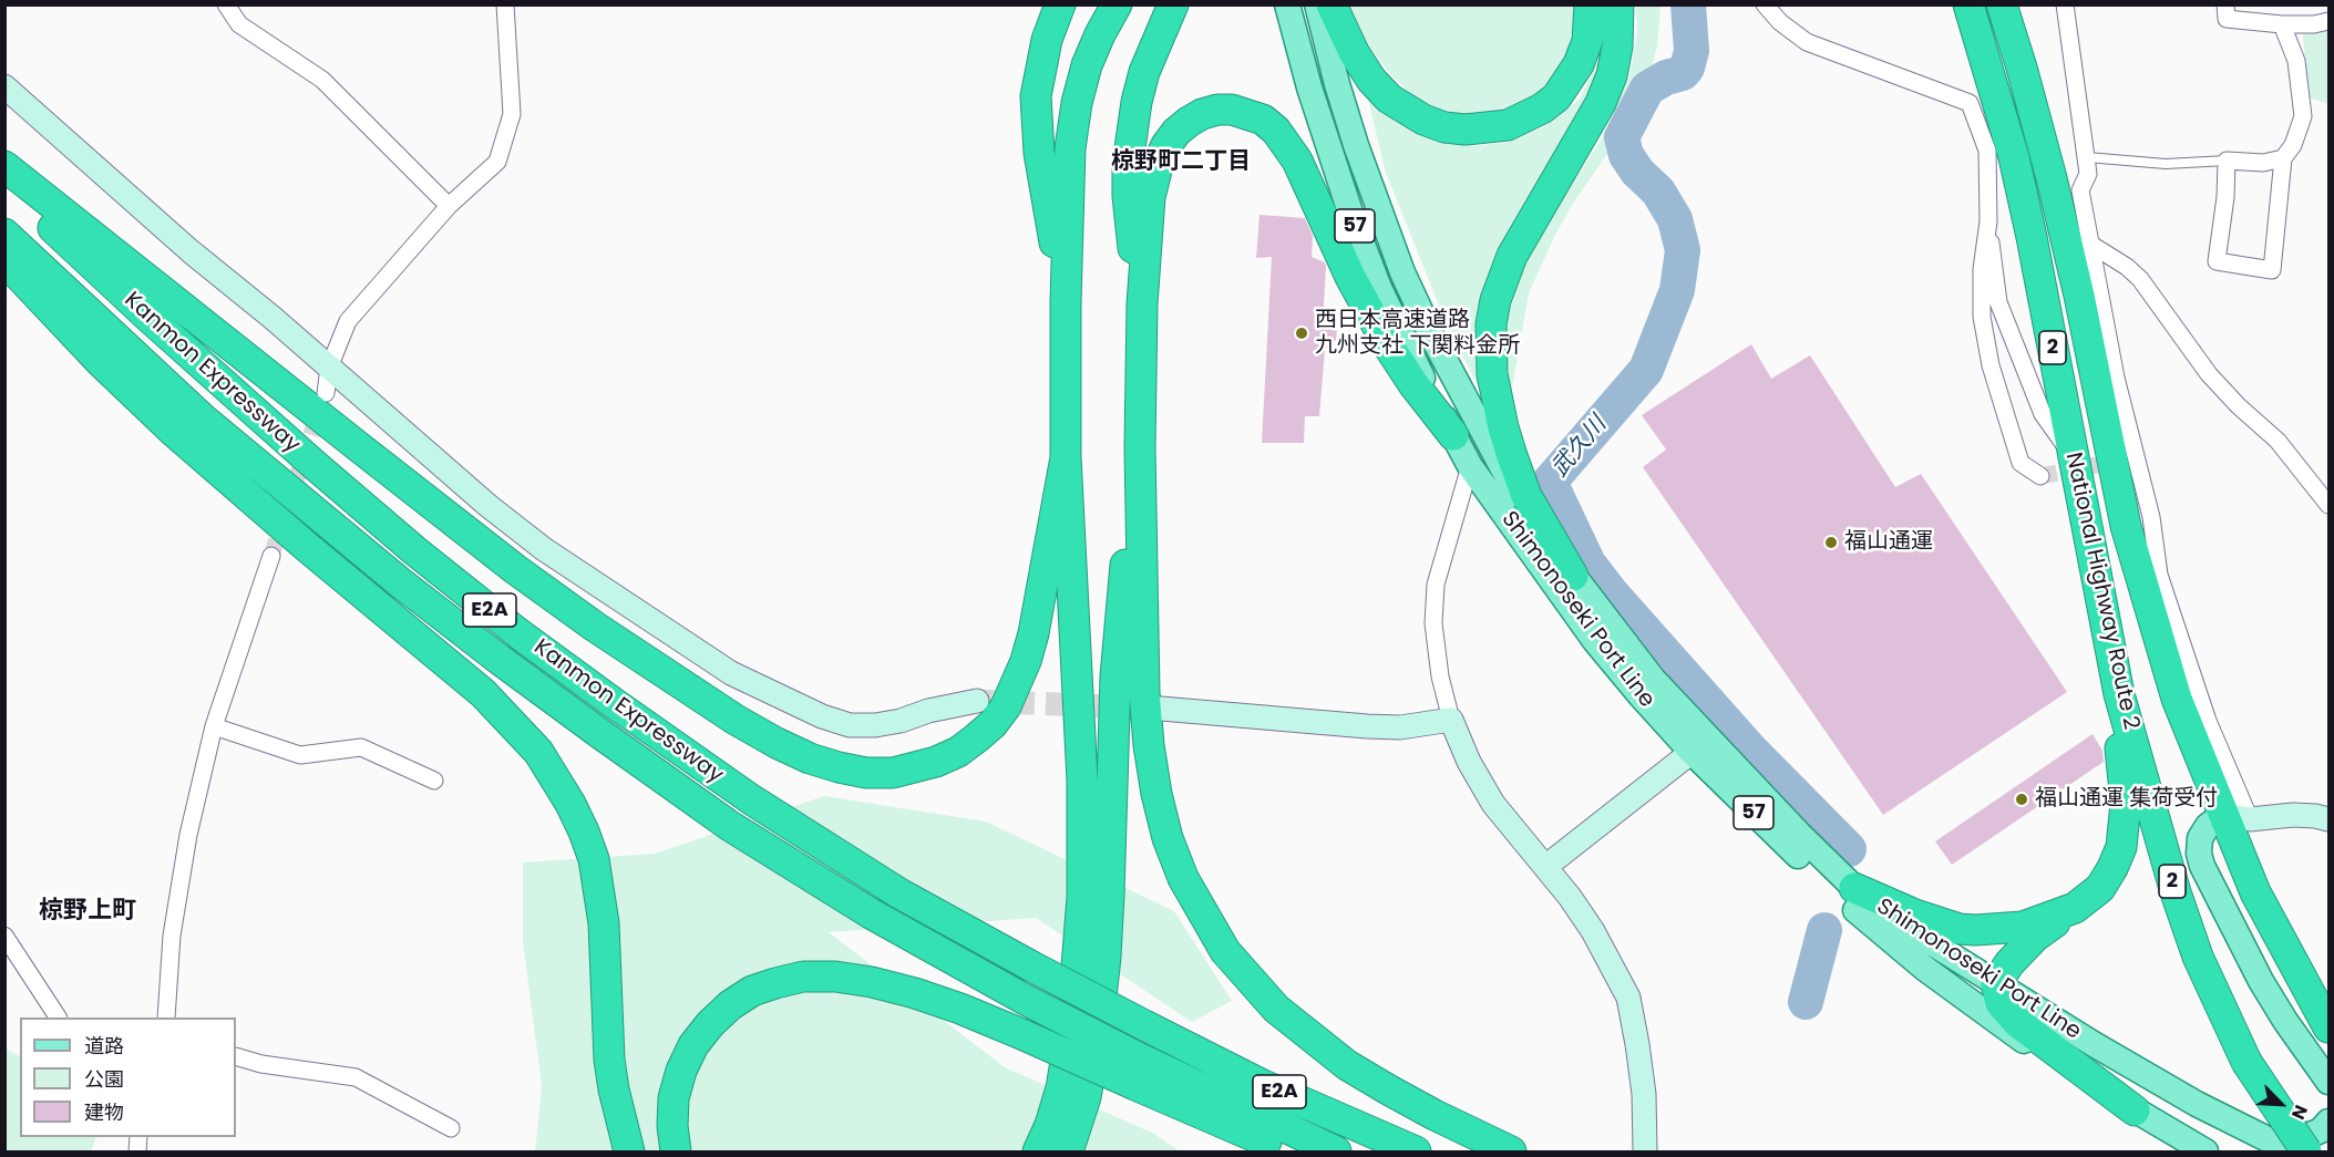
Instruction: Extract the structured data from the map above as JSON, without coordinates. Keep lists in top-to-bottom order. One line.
{"streets":{"highway":["2","Kanmon Expressway","National Highway Route 2","E2A"],"main road":["57","Shimonoseki Port Line"]},"crossings":[["Kanmon Expressway","E2A"]],"districts":["椋野町二丁目","椋野上町"],"water":["武久川"],"places":["西日本高速道路 九州支社 下関料金所","福山通運","福山通運 集荷受付"],"legend":["道路","公園","建物"],"north":"bottom right"}
